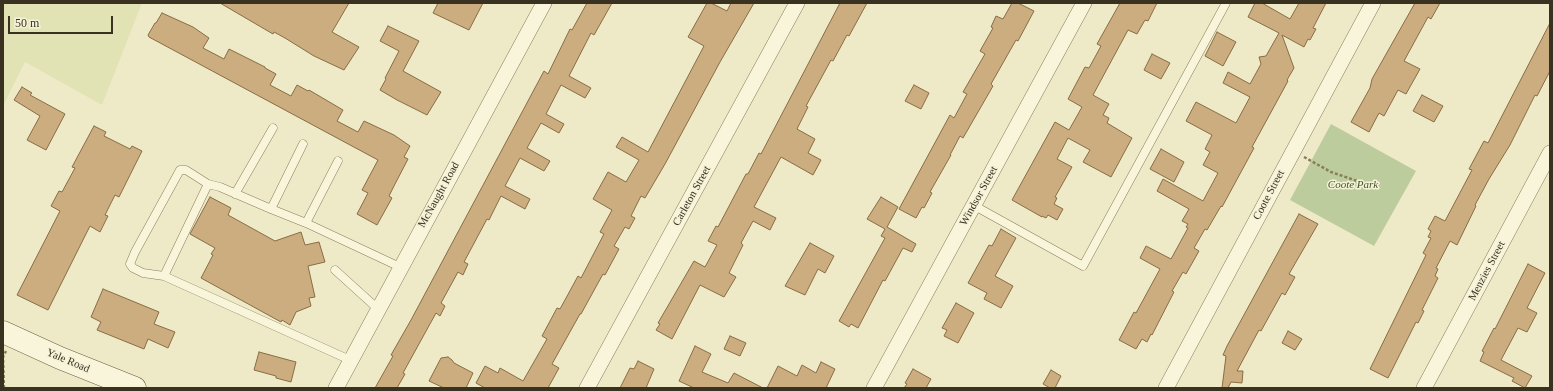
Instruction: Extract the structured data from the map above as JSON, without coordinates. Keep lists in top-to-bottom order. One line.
{"streets":{"main road":["Yale Road"],"street":["McNaught Road","Coote Street","Carleton Street","Windsor Street","Menzies Street"]},"parks":["Coote Park"],"scale_bar":"50 m"}
